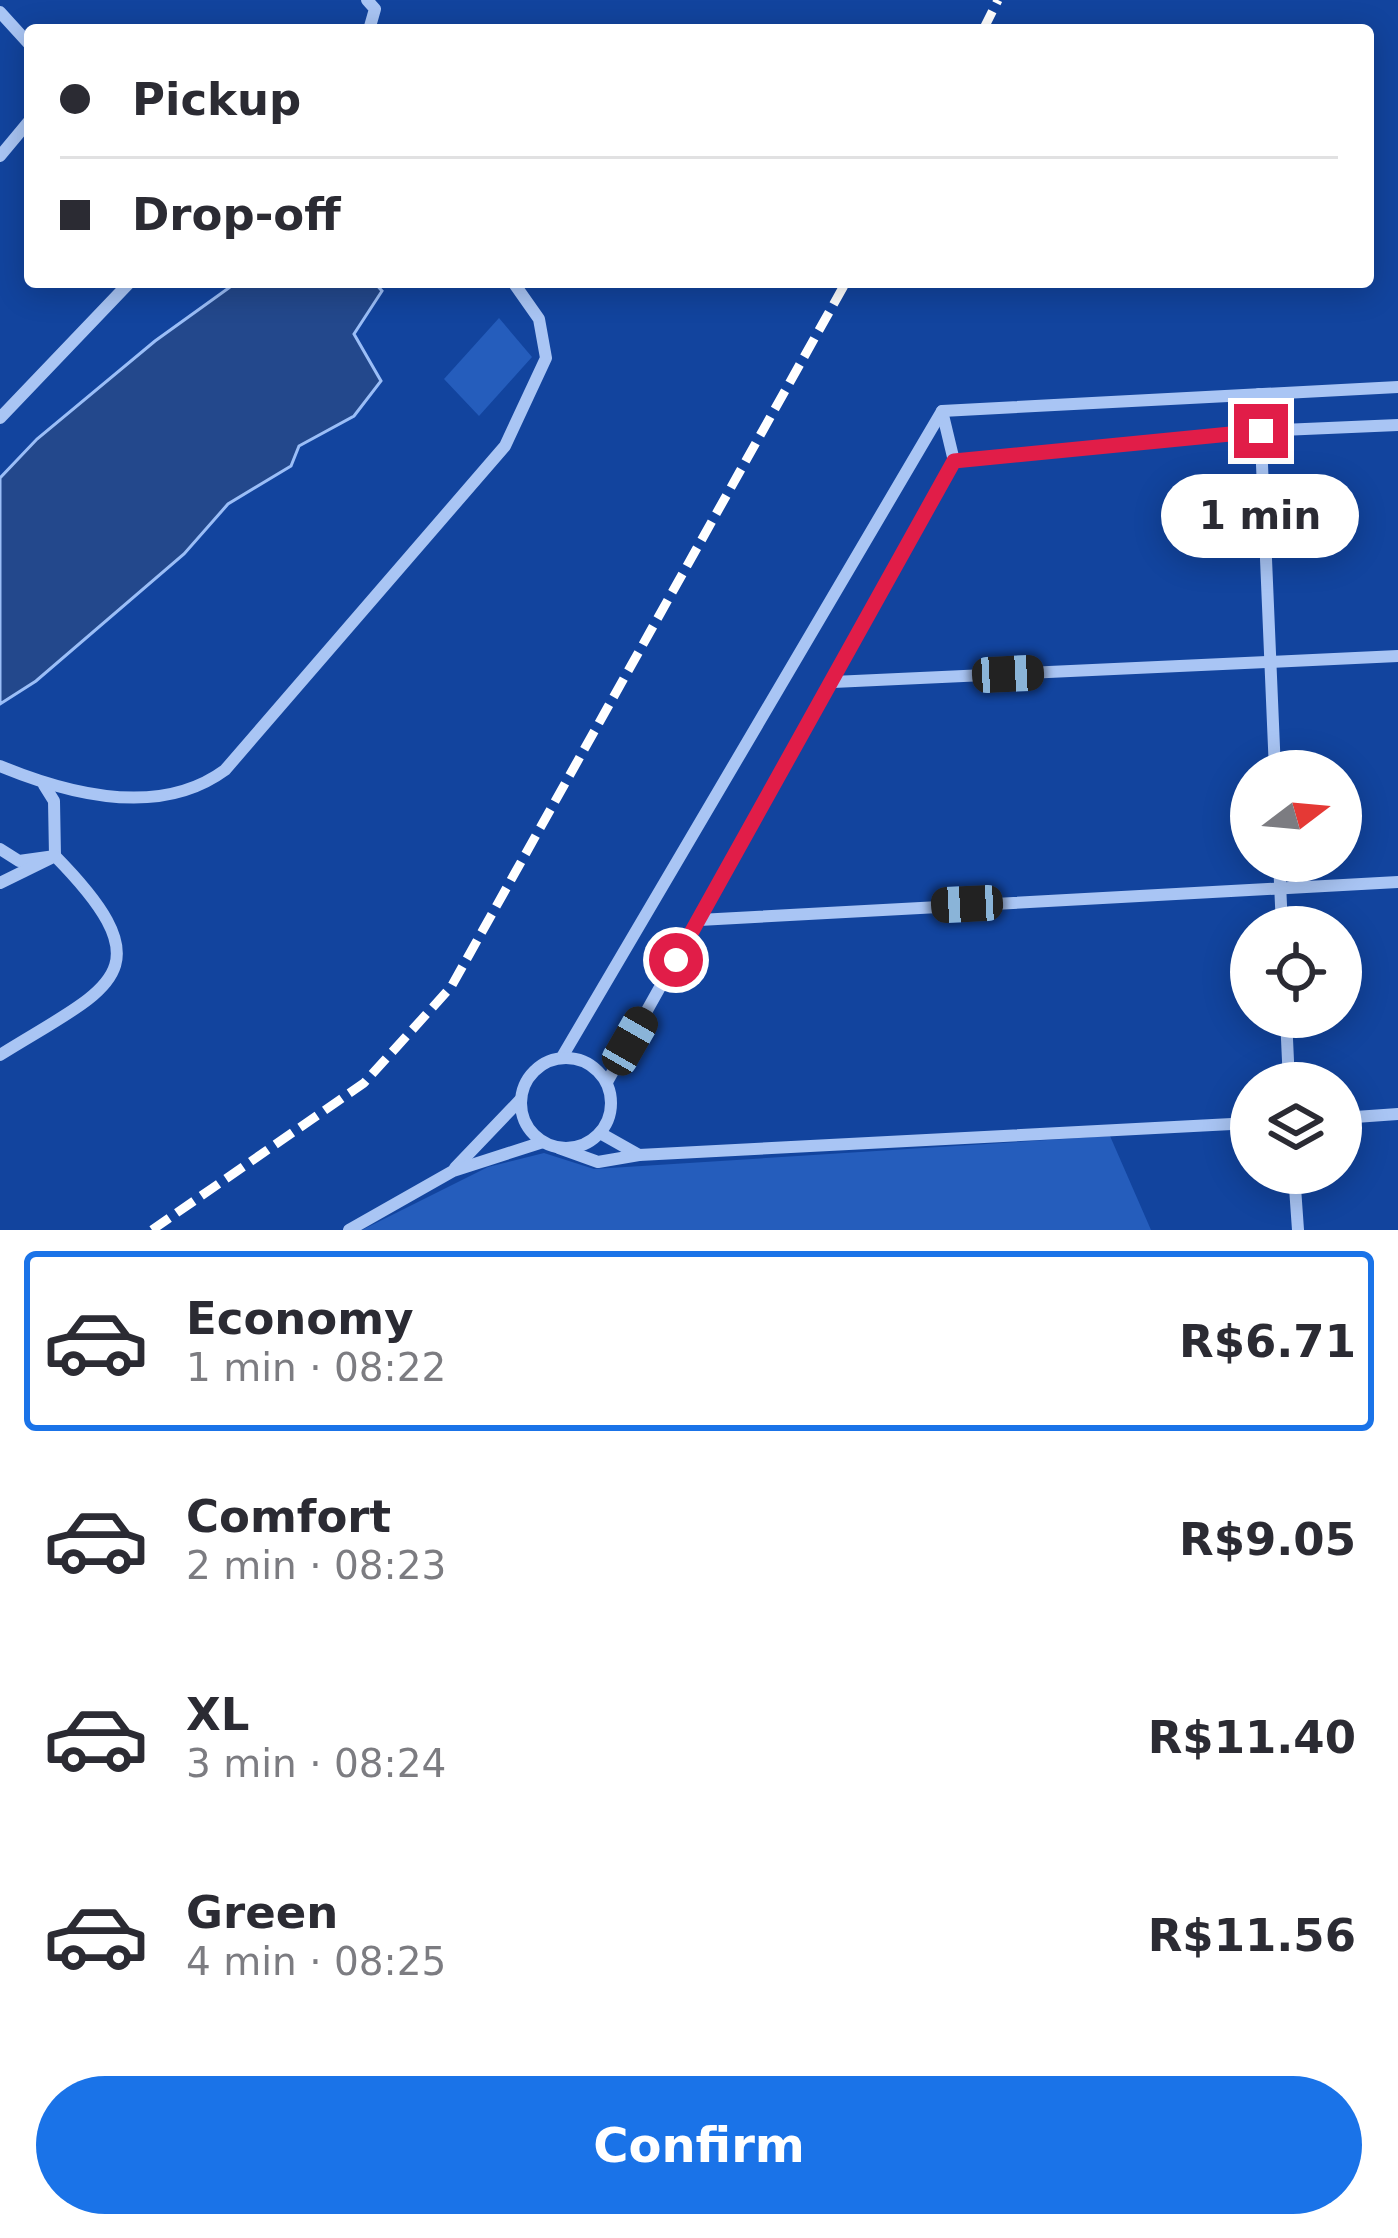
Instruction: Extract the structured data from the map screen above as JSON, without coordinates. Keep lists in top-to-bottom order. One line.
{"north":"right","page":{"banner":["Pickup","Drop-off"],"bubble":"1 min","list":[{"name":"Economy","note":"1 min · 08:22","value":"R$6.71"},{"name":"Comfort","note":"2 min · 08:23","value":"R$9.05"},{"name":"XL","note":"3 min · 08:24","value":"R$11.40"},{"name":"Green","note":"4 min · 08:25","value":"R$11.56"}],"buttons":"Confirm"}}
